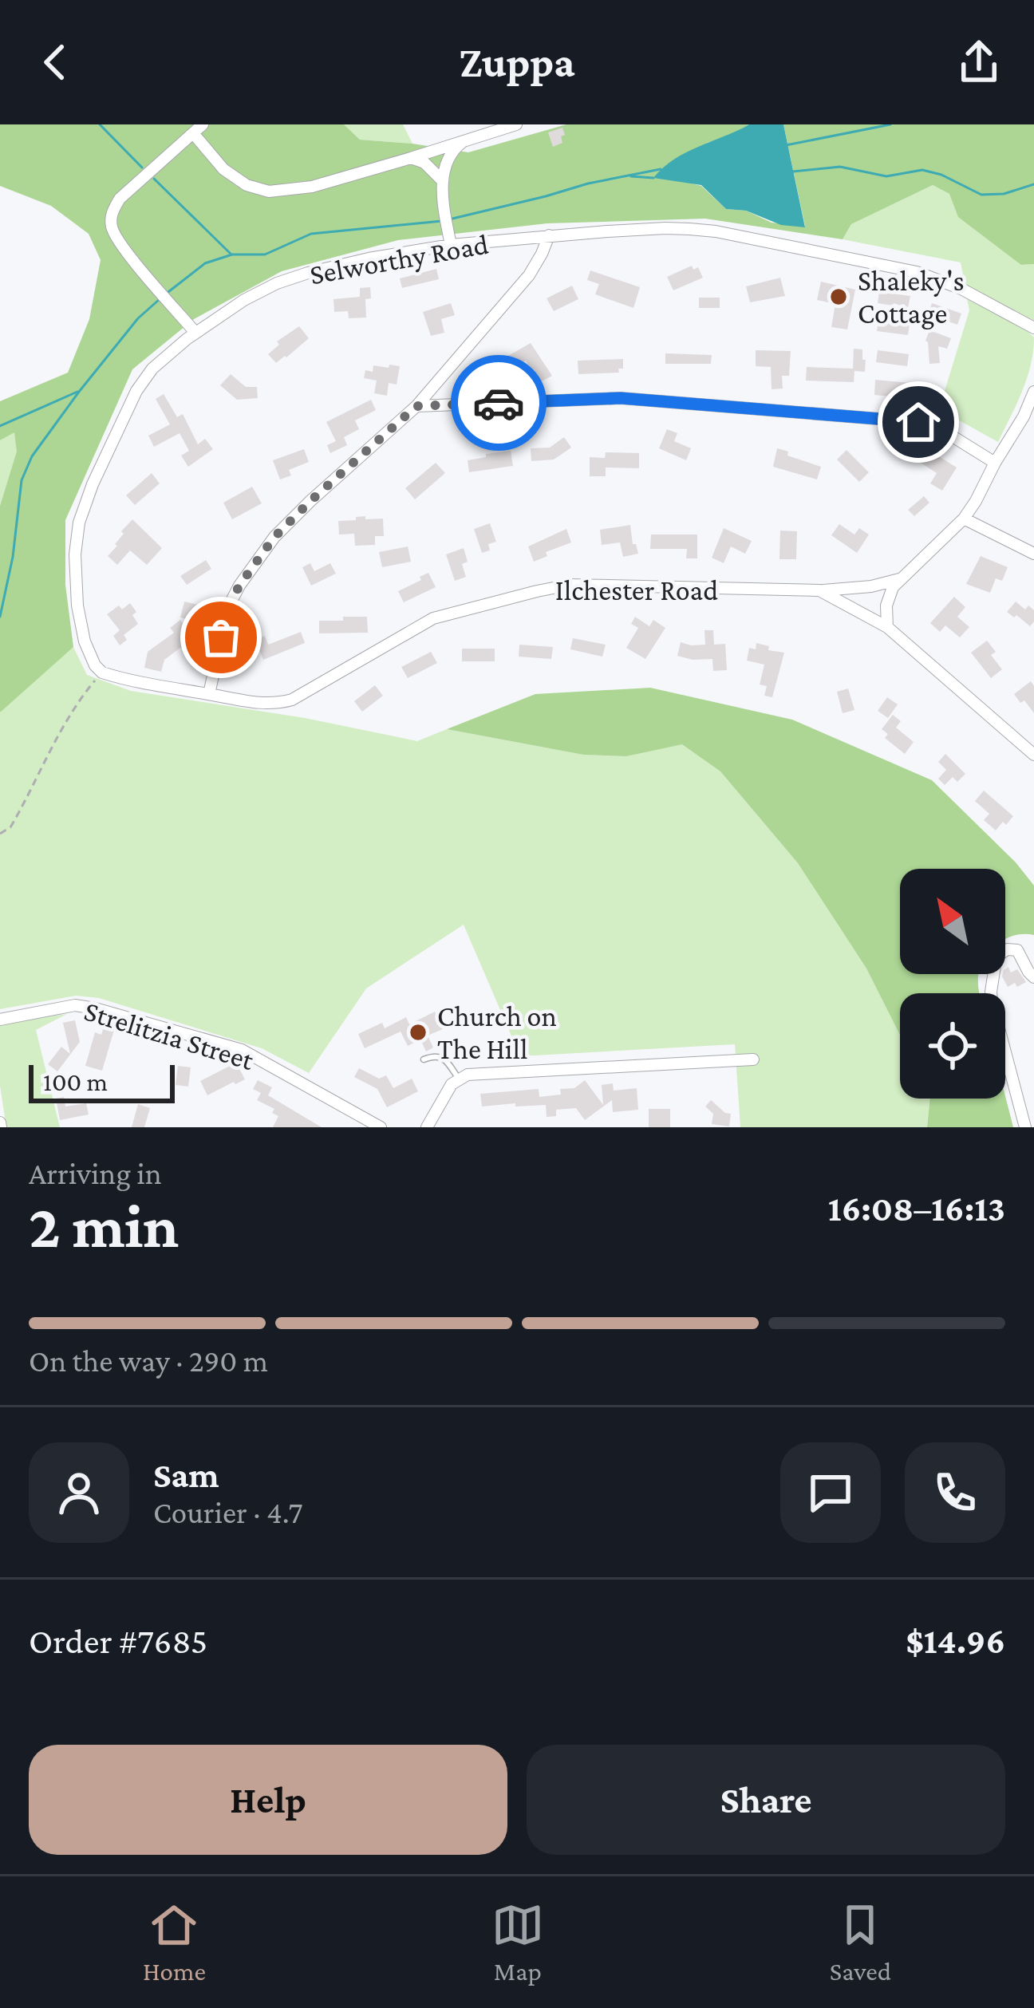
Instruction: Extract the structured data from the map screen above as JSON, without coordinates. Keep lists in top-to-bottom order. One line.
{"streets":{"street":["Selworthy Road","Ilchester Road","Strelitzia Street"]},"places":["Shaleky's Cottage","Church on The Hill"],"scale_bar":"100 m","north":"top left","page":{"header":"Zuppa","scale":"100 m","heading":["2 min","Arriving in","16:08–16:13"],"panel":["Sam","Courier · 4.7","Order #7685","$14.96"],"bar":"On the way · 290 m","buttons":["Help","Share"],"tabs":["Home","Map","Saved"]}}
